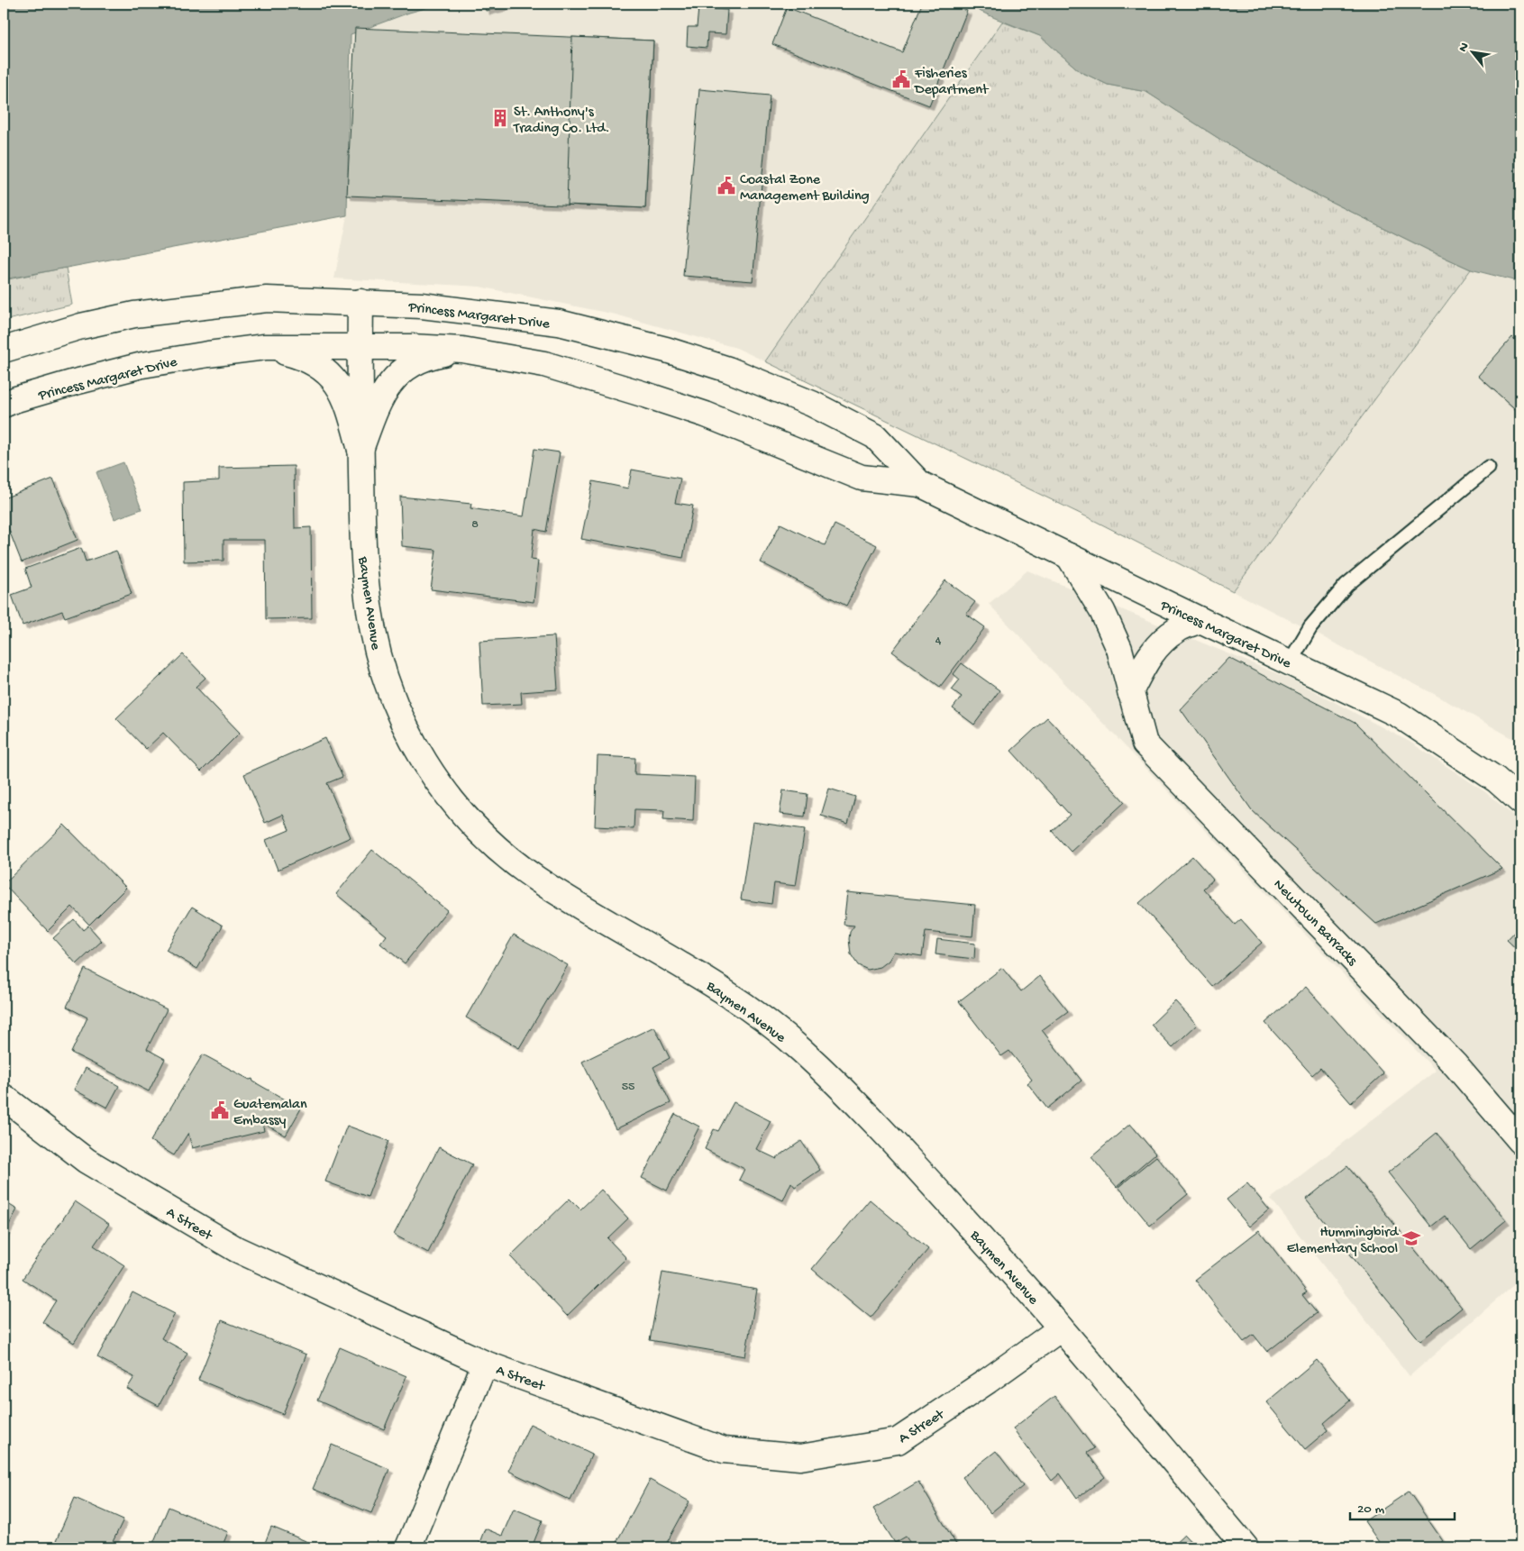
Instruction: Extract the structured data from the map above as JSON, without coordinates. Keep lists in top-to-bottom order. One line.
{"streets":{"street":["Princess Margaret Drive","Baymen Avenue","Newtown Barracks","A Street"]},"crossings":[["Princess Margaret Drive","Newtown Barracks"],["Baymen Avenue","A Street"]],"places":{"public building":["Fisheries Department","Coastal Zone Management Building","Guatemalan Embassy"],"building":["St. Anthony's Trading Co. Ltd."],"school or university":["Hummingbird Elementary School"]},"house_numbers":["8","4","55"],"scale_bar":"20 m","north":"top left"}
